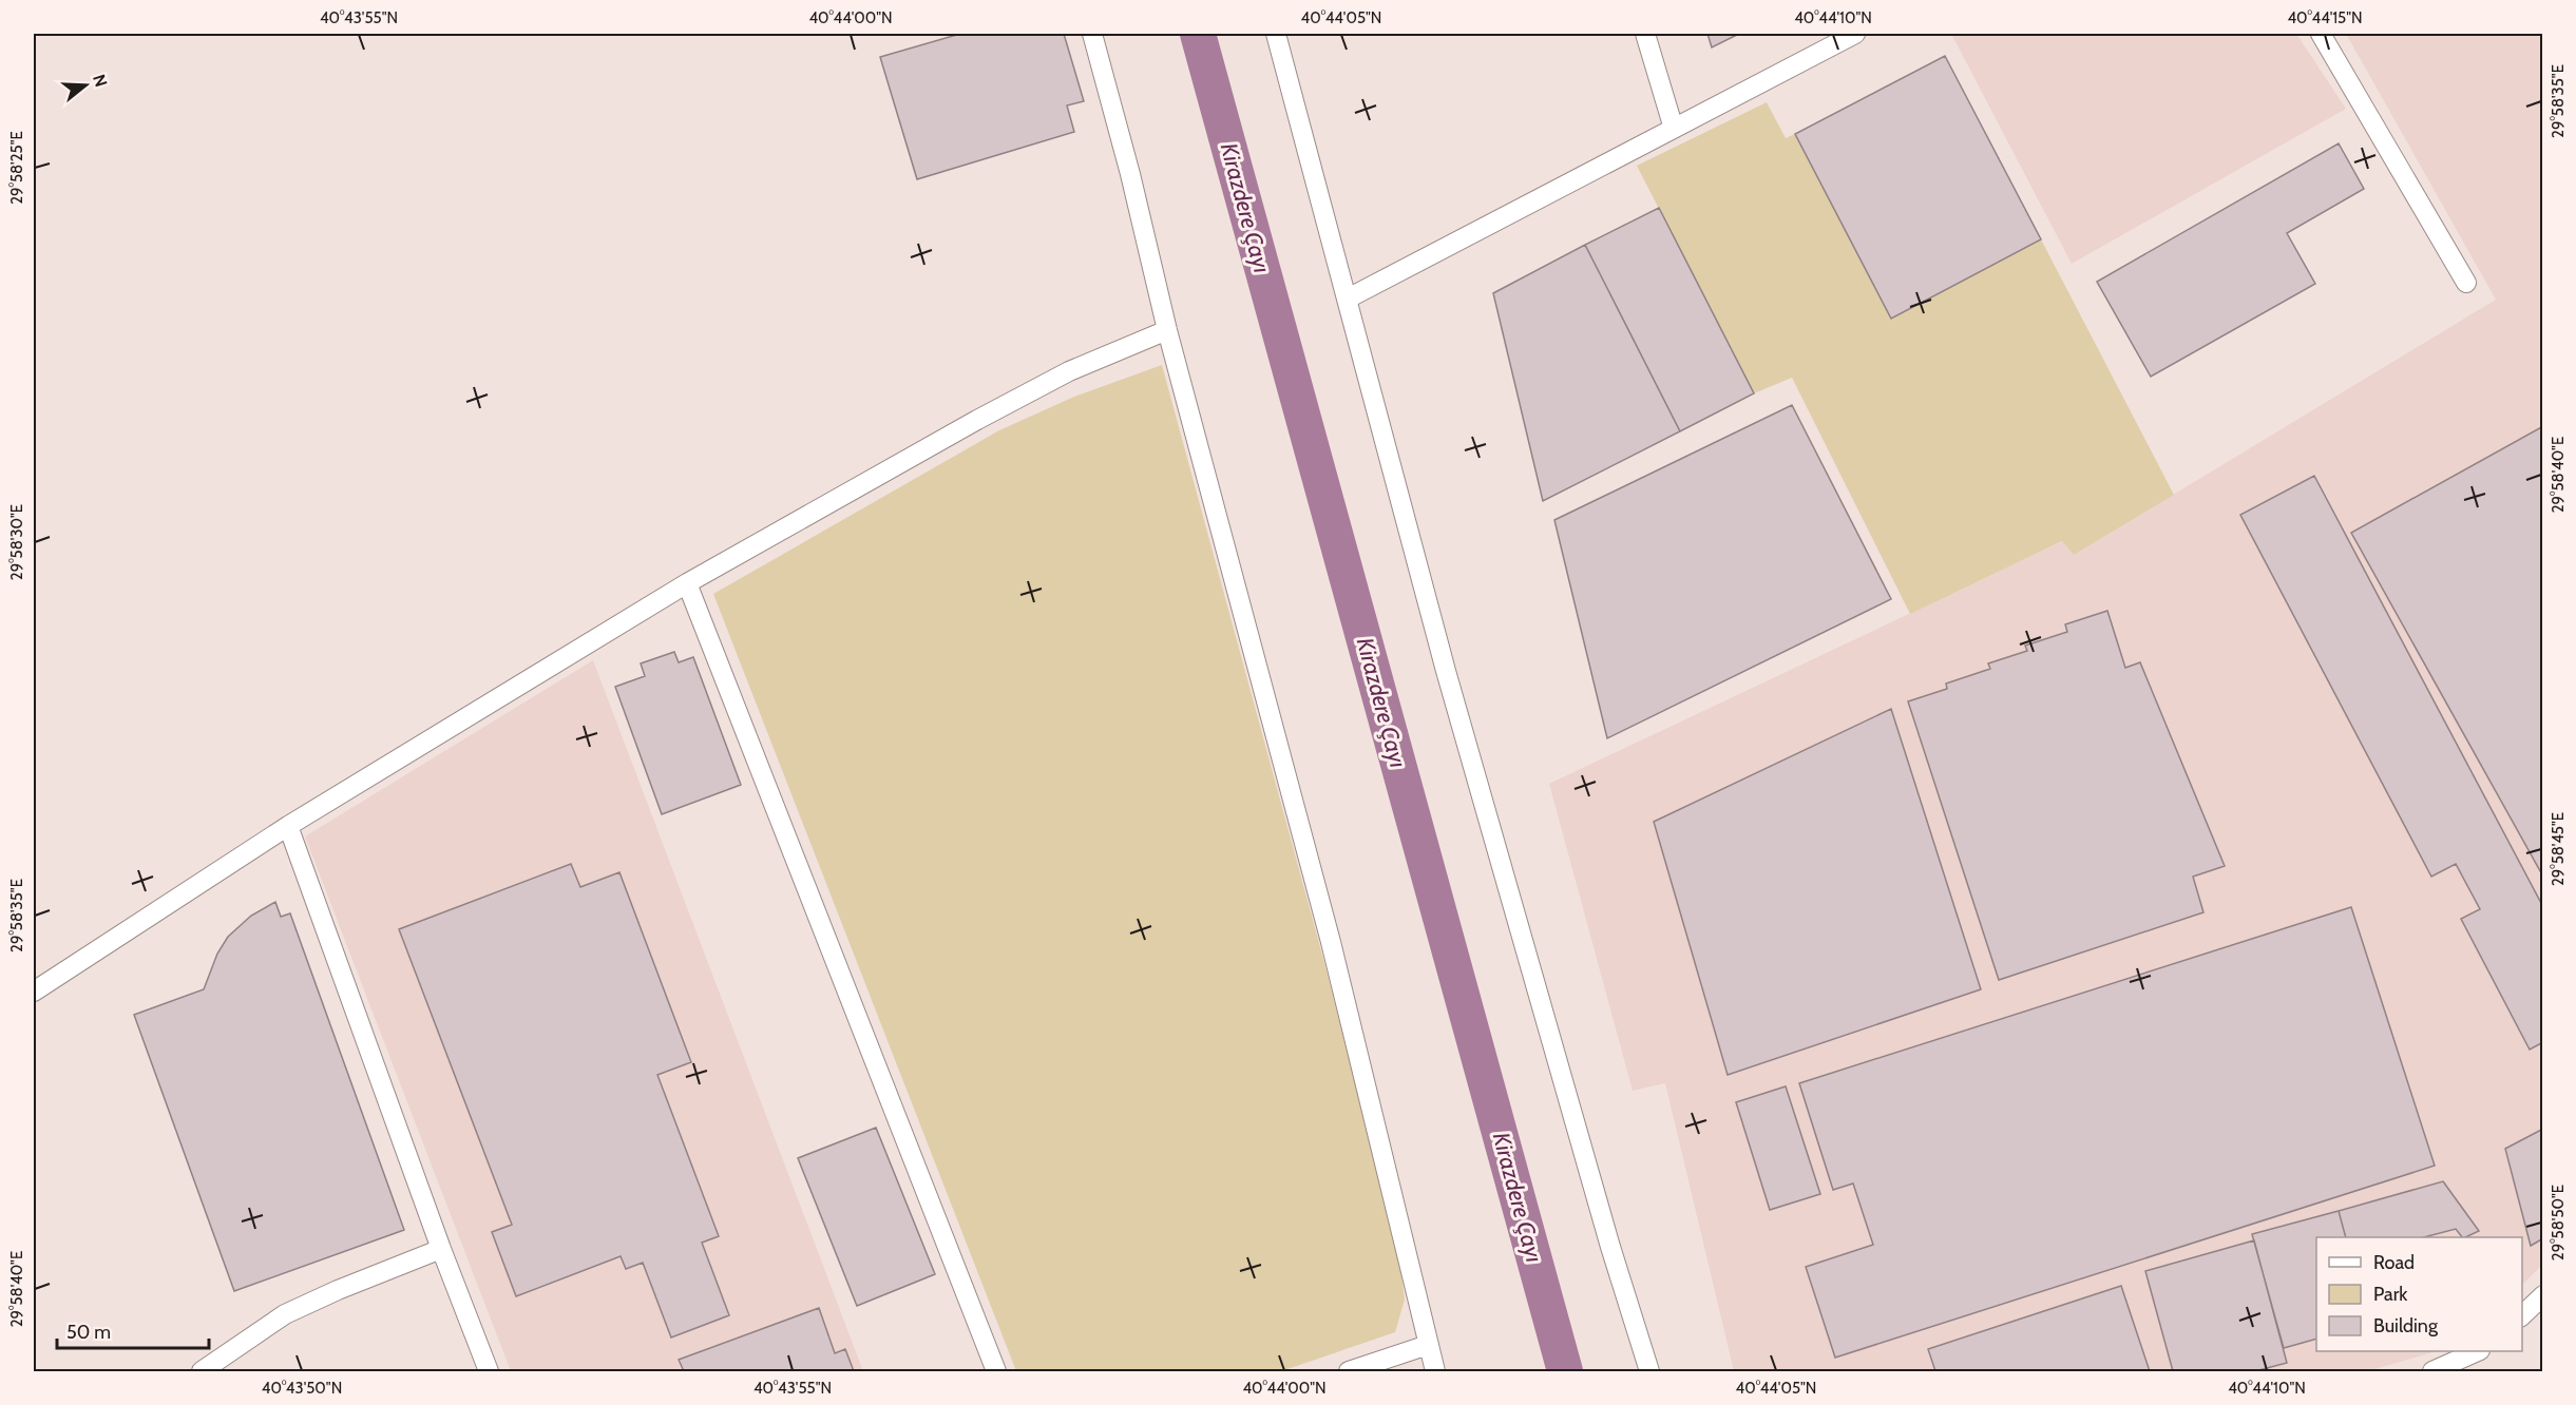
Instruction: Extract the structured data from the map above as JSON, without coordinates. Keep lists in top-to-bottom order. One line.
{"water":["Kirazdere Çayı"],"legend":["Road","Park","Building"],"scale_bar":"50 m","north":"right","coordinates":["40°43'55\"N","40°44'00\"N","40°44'05\"N","40°44'10\"N","40°44'15\"N","29°58'35\"E","29°58'25\"E","29°58'40\"E","29°58'30\"E","29°58'45\"E","29°58'50\"E","40°43'50\"N"]}
